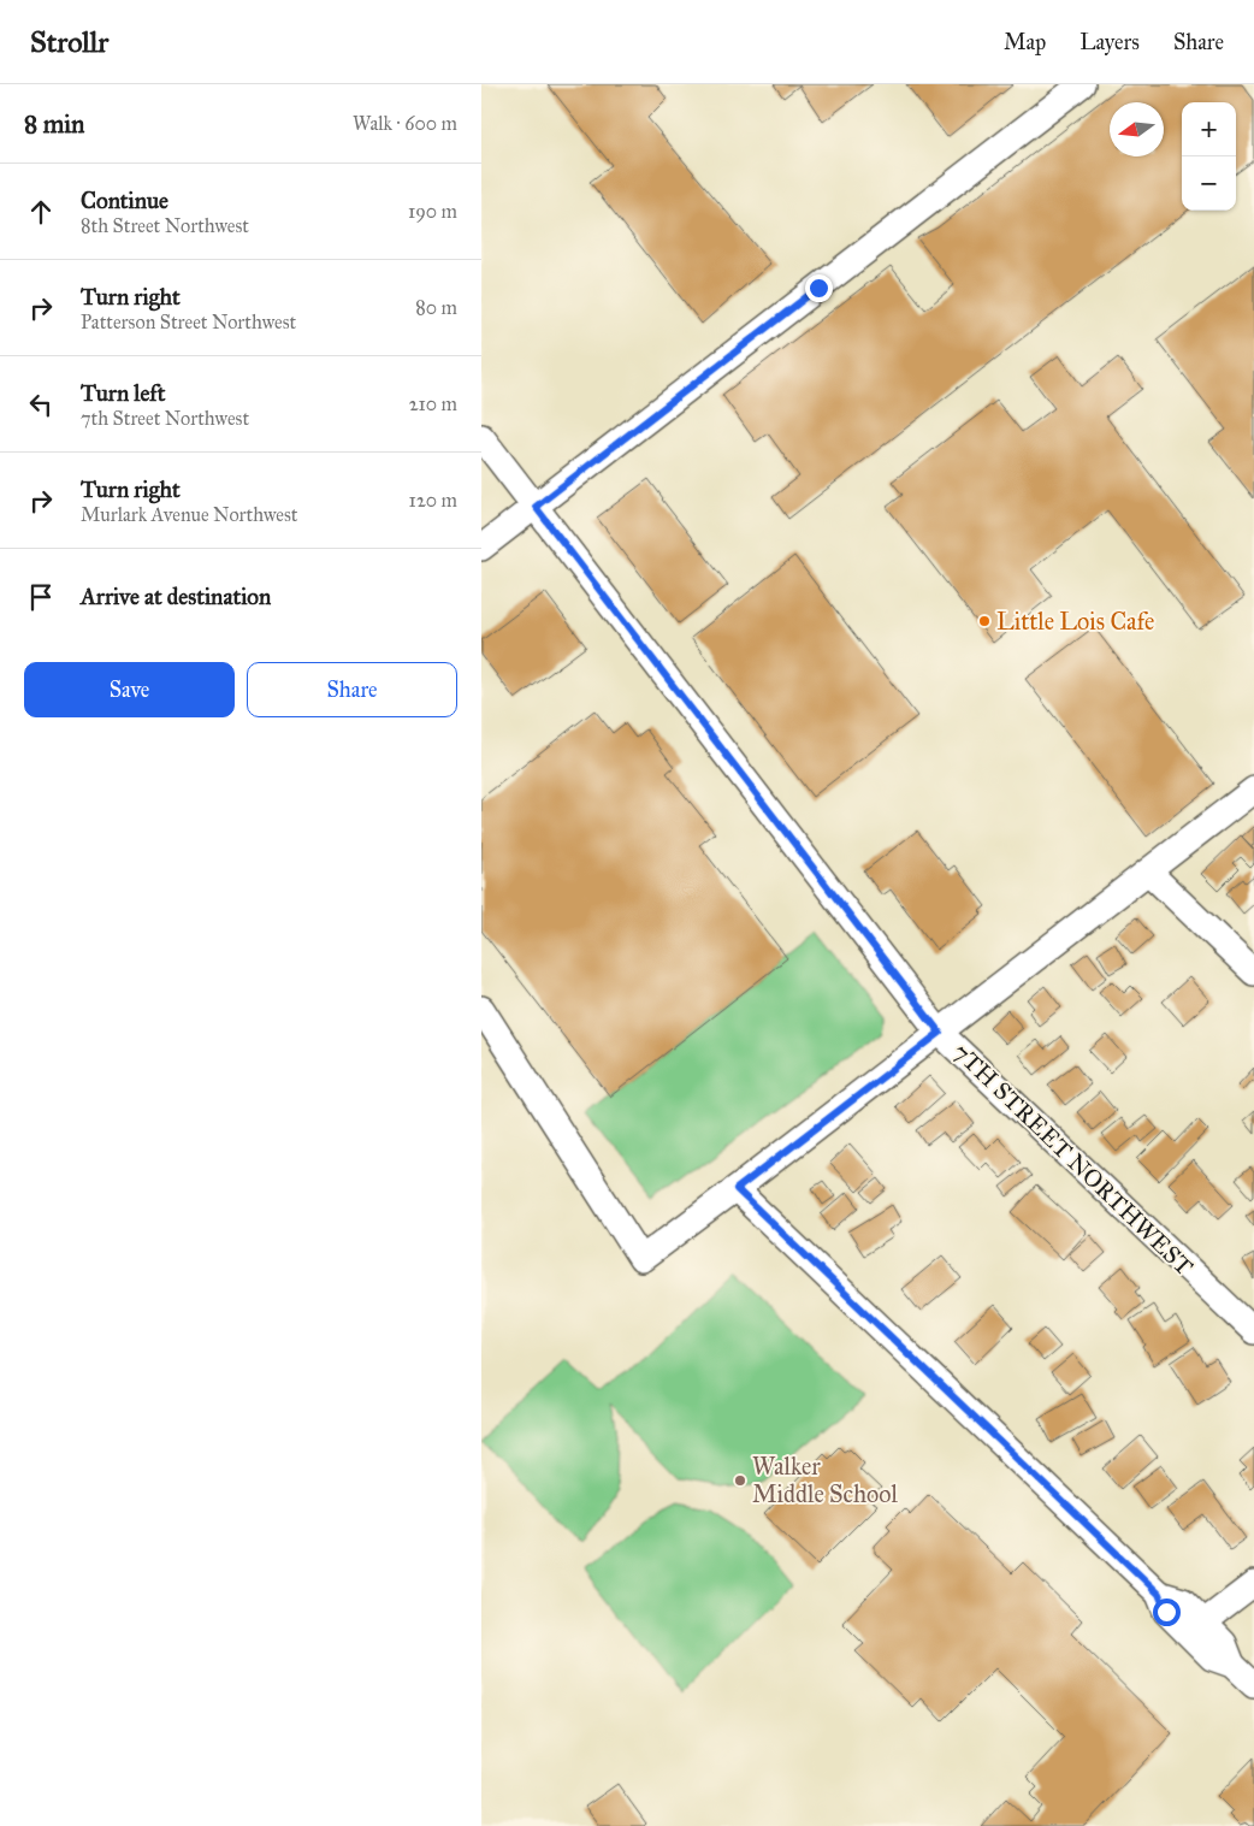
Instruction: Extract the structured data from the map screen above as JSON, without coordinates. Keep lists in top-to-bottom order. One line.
{"streets":{"street":["7TH STREET NORTHWEST"]},"places":["Little Lois Cafe","Walker Middle School"],"north":"left","page":{"header":"Strollr","nav":["Map","Layers","Share"],"heading":["8 min","Walk · 600 m"],"map_buttons":["+","−"],"list":[["Continue","8th Street Northwest","190 m"],["Turn right","Patterson Street Northwest","80 m"],["Turn left","7th Street Northwest","210 m"],["Turn right","Murlark Avenue Northwest","120 m"],"Arrive at destination"],"buttons":["Save","Share"]}}
